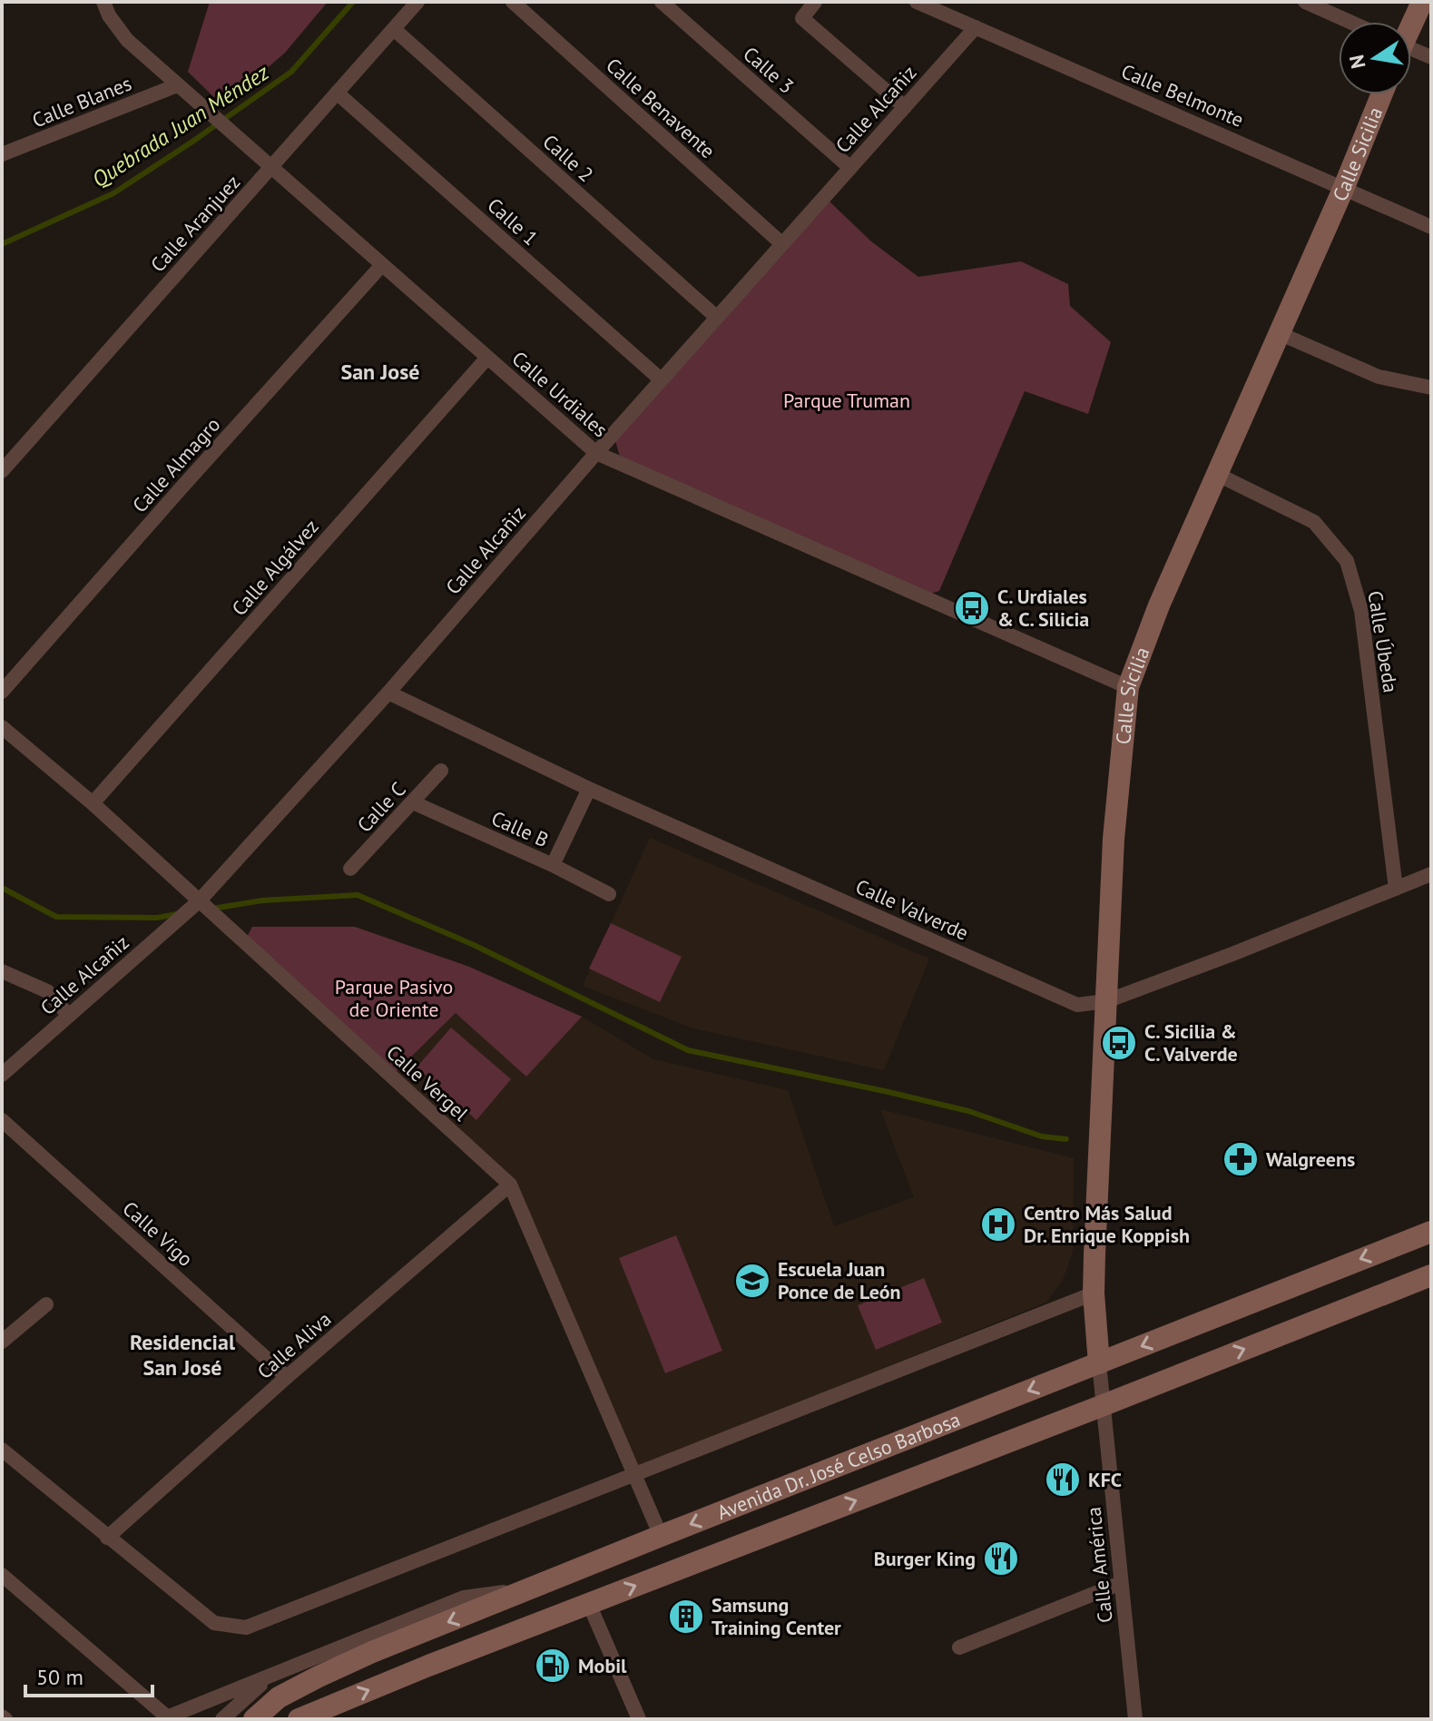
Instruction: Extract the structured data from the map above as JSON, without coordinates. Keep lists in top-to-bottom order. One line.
{"streets":{"main road":["Calle Sicilia","Avenida Dr. José Celso Barbosa"],"street":["Calle 3","Calle Belmonte","Calle Blanes","Calle Benavente","Calle Alcañiz","Calle 2","Calle 1","Calle Aranjuez","Calle Urdiales","Calle Almagro","Calle Algálvez","Calle Úbeda","Calle C","Calle B","Calle Valverde","Calle Vergel","Calle Vigo","Calle Aliva","Calle América"]},"crossings":[["Calle 3","Calle Alcañiz"],["Calle Belmonte","Calle Alcañiz"],["Calle Belmonte","Calle Sicilia"],["Calle Blanes","Calle Urdiales"],["Calle Benavente","Calle Alcañiz"],["Calle Alcañiz","Calle 2"],["Calle Alcañiz","Calle 1"],["Calle Alcañiz","Calle Urdiales"],["Calle Alcañiz","Calle Valverde"],["Calle Alcañiz","Calle Vergel"],["Calle Sicilia","Calle Urdiales"],["Calle Sicilia","Calle Úbeda"],["Calle Sicilia","Calle Valverde"],["Calle Sicilia","Avenida Dr. José Celso Barbosa"],["Calle Sicilia","Calle América"],["Calle 2","Calle Aranjuez"],["Calle 1","Calle Aranjuez"],["Calle Aranjuez","Calle Urdiales"],["Calle Urdiales","Calle Almagro"],["Calle Urdiales","Calle Algálvez"],["Calle Algálvez","Calle Vergel"],["Calle Úbeda","Calle Valverde"],["Calle C","Calle B"],["Calle Vergel","Calle Aliva"],["Calle Vergel","Avenida Dr. José Celso Barbosa"],["Calle Vigo","Calle Aliva"],["Avenida Dr. José Celso Barbosa","Calle América"]],"districts":["San José","Residencial San José"],"water":["Quebrada Juan Méndez"],"parks":["Parque Truman","Parque Pasivo de Oriente"],"places":{"bus stop":["C. Urdiales & C. Silicia","C. Sicilia & C. Valverde"],"pharmacy":["Walgreens"],"hospital":["Centro Más Salud Dr. Enrique Koppish"],"school or university":["Escuela Juan Ponce de León"],"restaurant":["KFC","Burger King"],"building":["Samsung Training Center"],"fuel station":["Mobil"]},"scale_bar":"50 m","north":"left"}
